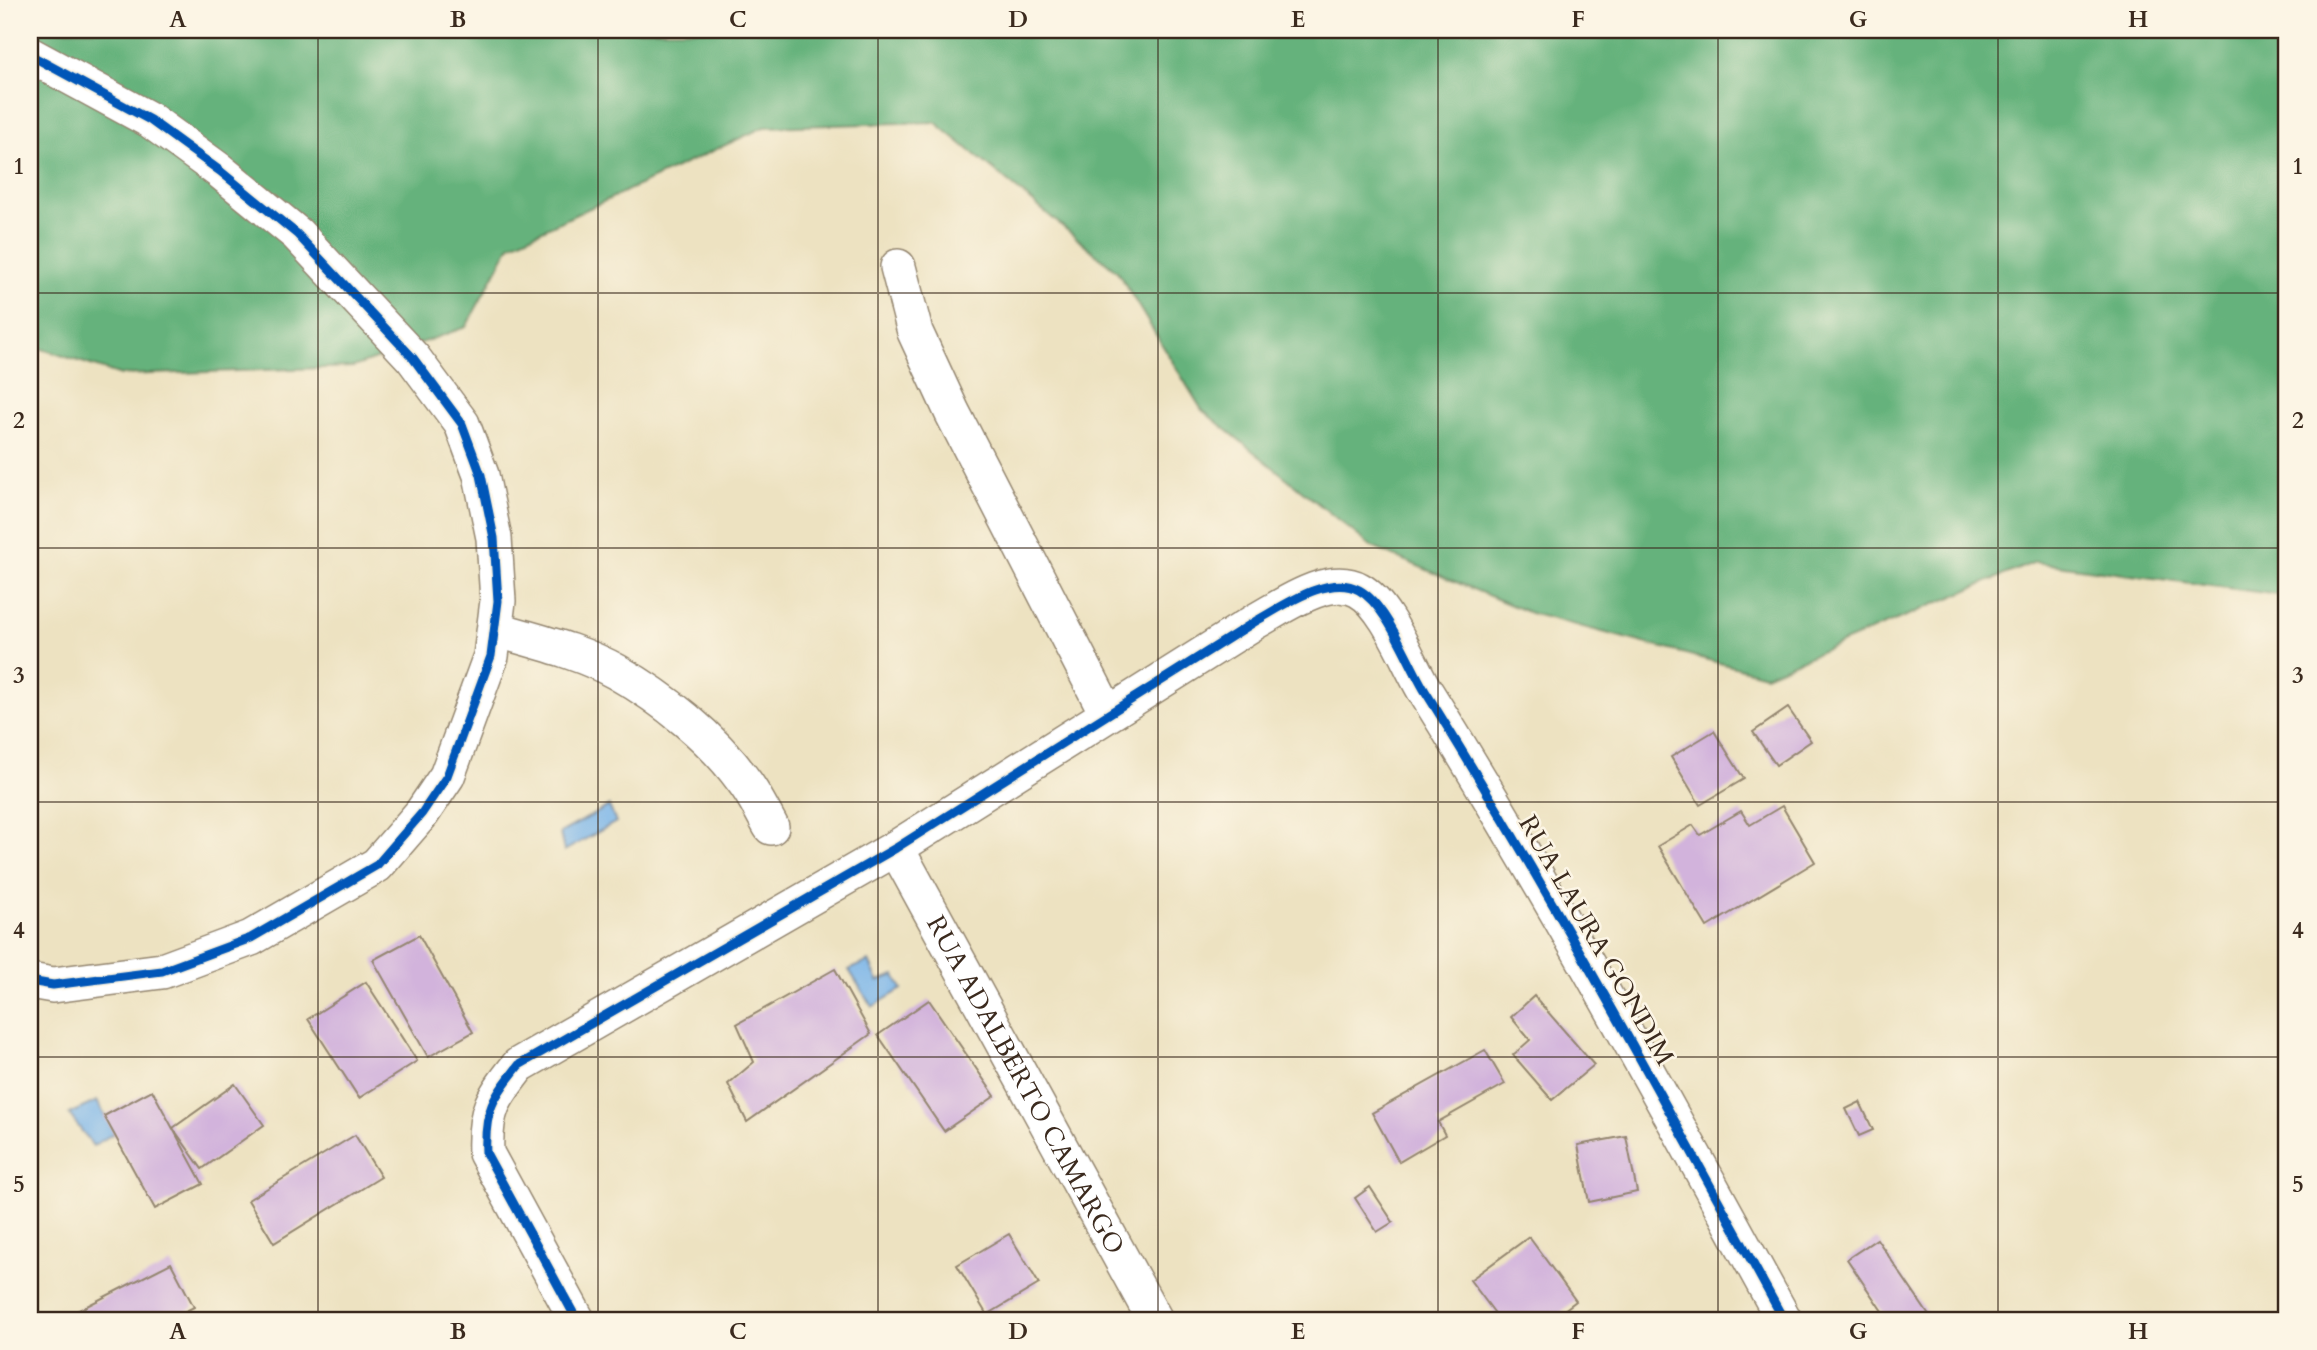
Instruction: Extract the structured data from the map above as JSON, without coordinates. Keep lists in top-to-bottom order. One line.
{"streets":{"street":["RUA LAURA GONDIM","RUA ADALBERTO CAMARGO"]},"grid":{"columns":["A","B","C","D","E","F","G","H"],"rows":["1","2","3","4","5"]}}
